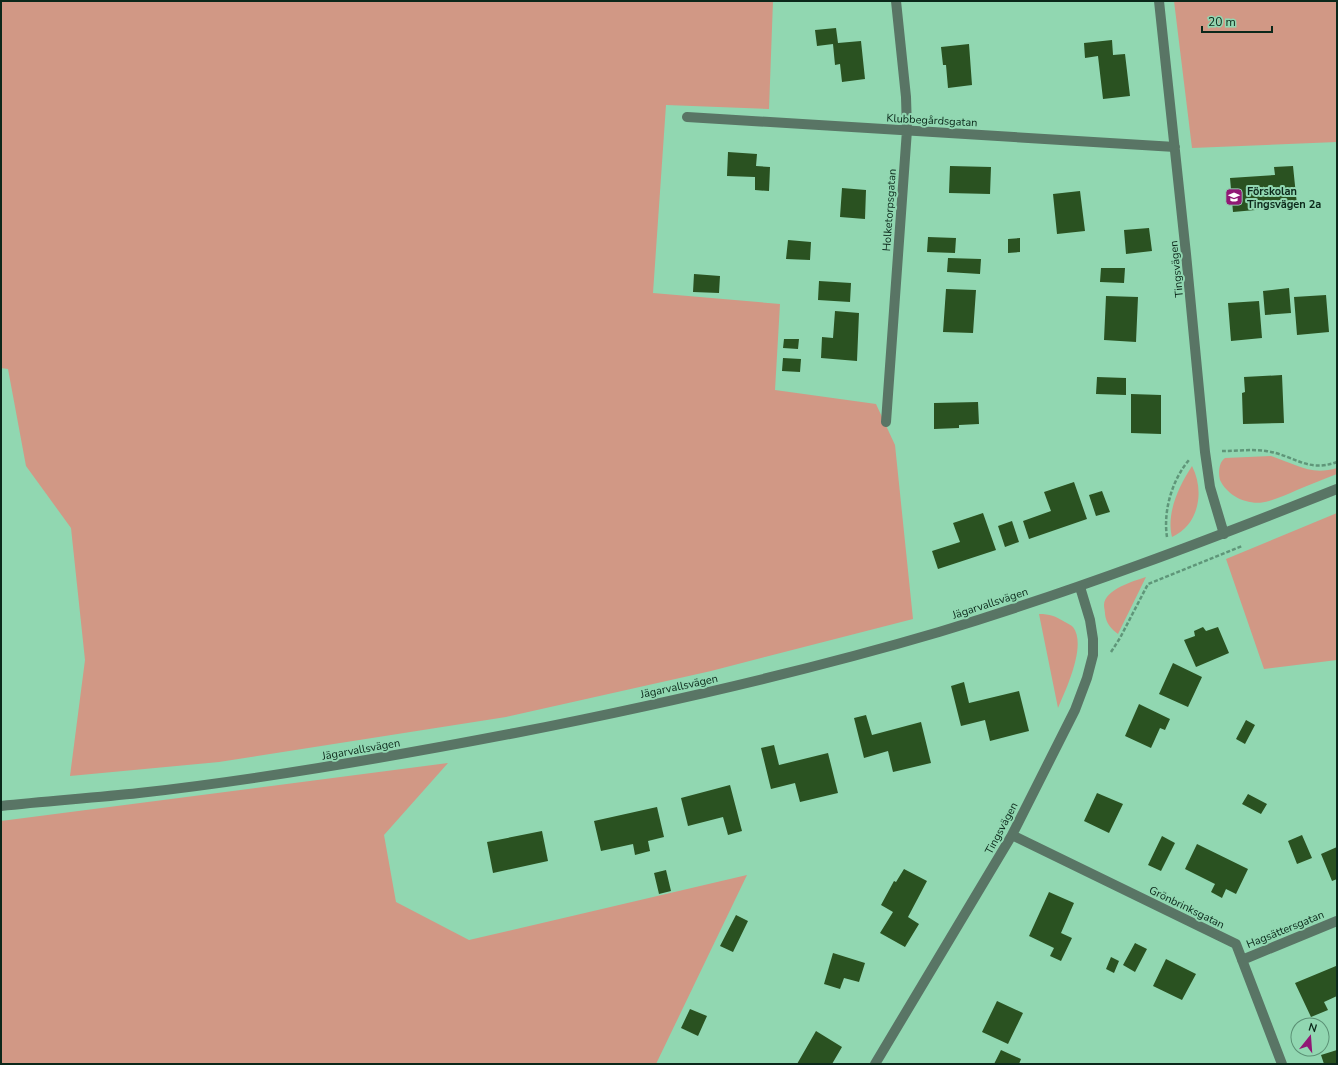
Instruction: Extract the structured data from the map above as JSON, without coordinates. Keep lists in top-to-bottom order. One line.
{"streets":{"street":["Klubbegårdsgatan","Holketorpsgatan","Tingsvägen","Jägarvallsvägen","Grönbrinksgatan","Hagsättersgatan"]},"crossings":[["Klubbegårdsgatan","Holketorpsgatan"],["Klubbegårdsgatan","Tingsvägen"],["Tingsvägen","Jägarvallsvägen"],["Tingsvägen","Grönbrinksgatan"],["Grönbrinksgatan","Hagsättersgatan"]],"places":{"school or university":["Förskolan Tingsvägen 2a"]},"scale_bar":"20 m","north":"top"}
